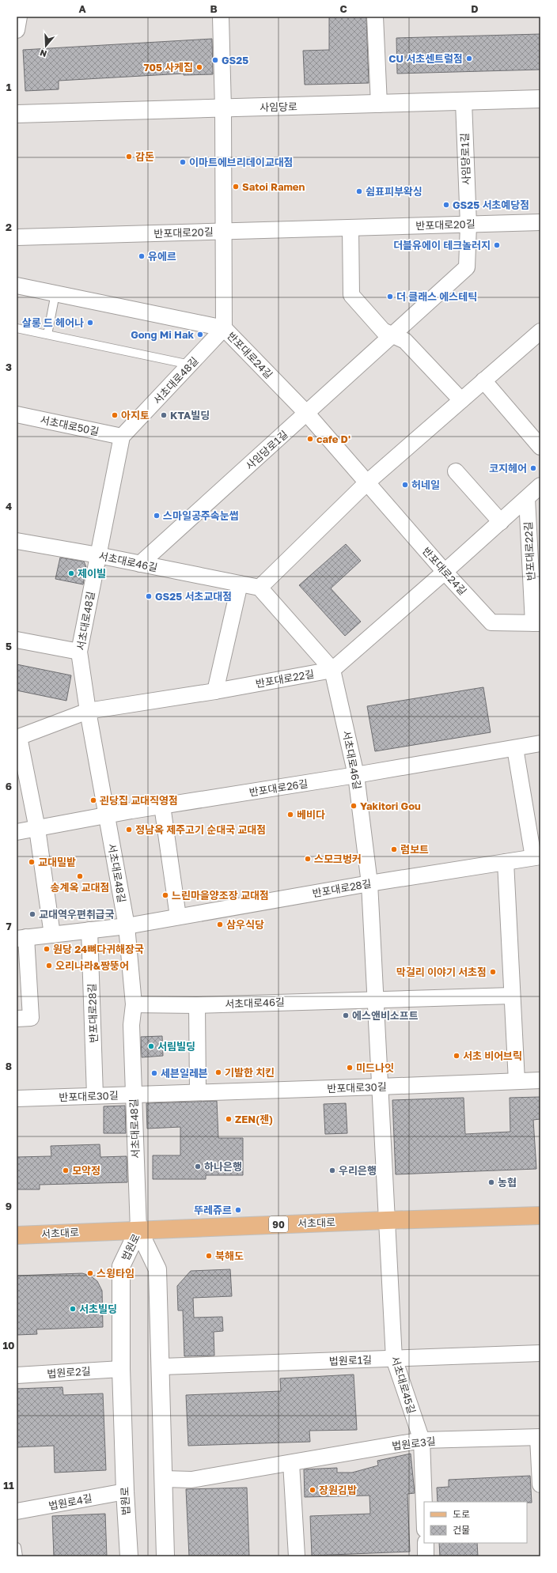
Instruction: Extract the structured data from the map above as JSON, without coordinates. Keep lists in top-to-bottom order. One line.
{"streets":{"main road":["서초대로","90"],"street":["사임당로","사임당로1길","반포대로20길","반포대로24길","서초대로48길","서초대로50길","반포대로22길","서초대로46길","반포대로26길","반포대로28길","반포대로30길","법원로","법원로1길","법원로2길","서초대로45길","법원로3길","법원로4길"]},"crossings":[["사임당로","사임당로1길"],["사임당로1길","반포대로20길"],["사임당로1길","반포대로24길"],["사임당로1길","서초대로46길"],["반포대로24길","서초대로48길"],["반포대로24길","반포대로22길"],["서초대로48길","서초대로50길"],["서초대로48길","반포대로22길"],["서초대로48길","서초대로46길"],["서초대로48길","반포대로26길"],["서초대로48길","반포대로28길"],["서초대로48길","반포대로30길"],["서초대로48길","서초대로"],["서초대로48길","법원로"],["반포대로22길","서초대로46길"],["반포대로22길","반포대로26길"],["반포대로22길","반포대로28길"],["서초대로46길","반포대로26길"],["서초대로46길","반포대로28길"],["서초대로46길","반포대로30길"],["서초대로46길","서초대로"],["서초대로46길","서초대로45길"],["반포대로26길","반포대로28길"],["반포대로28길","반포대로30길"],["서초대로","법원로"],["서초대로","서초대로45길"],["법원로","법원로1길"],["법원로","법원로2길"],["법원로","법원로3길"],["법원로","법원로4길"],["법원로1길","서초대로45길"],["서초대로45길","법원로3길"]],"places":["CU 서초센트럴점","GS25","705 사케집","감돈","이마트에브리데이교대점","Satoi Ramen","쉼표피부왁싱","GS25 서초예당점","더블유에이 테크놀러지","유에르","더 클래스 에스테틱","살롱 드 헤어나","Gong Mi Hak","아지토","KTA빌딩","cafe D'","코지헤어","허네일","스마일공주속눈썹","제이빌","GS25 서초교대점","괸당집 교대직영점","Yakitori Gou","베비다","정남옥 제주고기 순대국 교대점","럼보트","스모크벙커","교대밀밭","송계옥 교대점","느린마을양조장 교대점","교대역우편취급국","삼우식당","원당 24뼈다귀해장국","오리나라&짱뚱어","막걸리 이야기 서초점","에스앤비소프트","서림빌딩","서초 비어브릭","미드나잇","기발한 치킨","세븐일레븐","ZEN(젠)","하나은행","모악정","우리은행","농협","뚜레쥬르","북해도","스윙타임","서초빌딩","장원김밥"],"legend":["도로","건물"],"north":"bottom","grid":{"columns":["A","B","C","D"],"rows":["1","2","3","4","5","6","7","8","9","10","11"]}}
